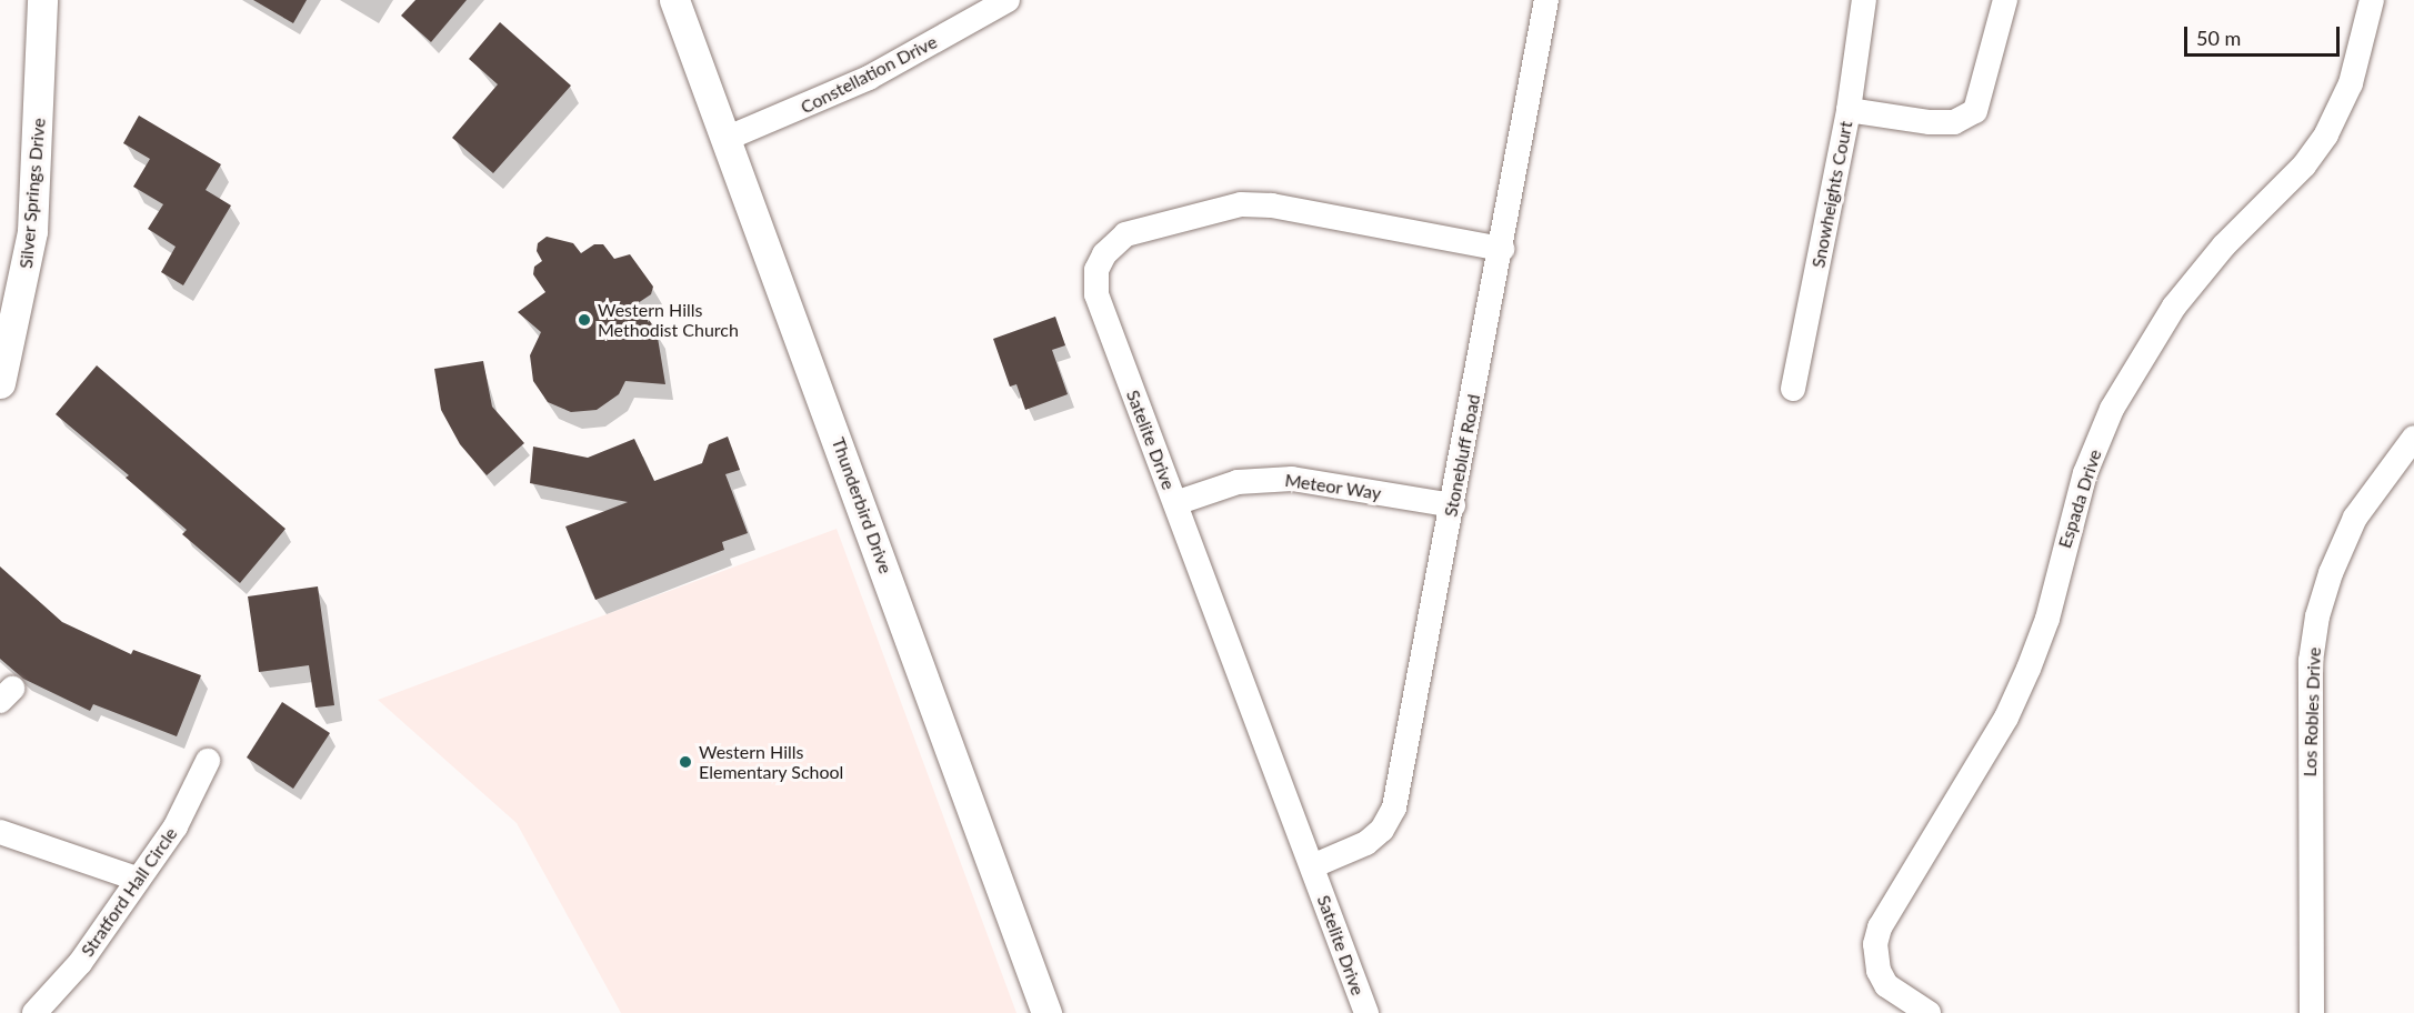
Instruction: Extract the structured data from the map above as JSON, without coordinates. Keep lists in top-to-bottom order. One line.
{"streets":{"street":["Constellation Drive","Silver Springs Drive","Snowheights Court","Satelite Drive","Stonebluff Road","Meteor Way","Espada Drive","Thunderbird Drive","Los Robles Drive","Stratford Hall Circle"]},"crossings":[["Constellation Drive","Thunderbird Drive"],["Satelite Drive","Stonebluff Road"],["Satelite Drive","Meteor Way"],["Stonebluff Road","Meteor Way"]],"places":["Western Hills Methodist Church","Western Hills Elementary School"],"scale_bar":"50 m"}
